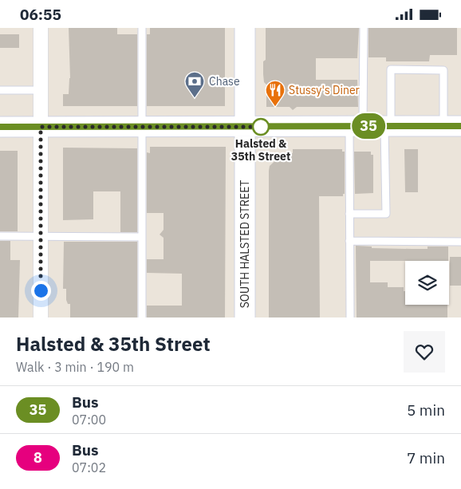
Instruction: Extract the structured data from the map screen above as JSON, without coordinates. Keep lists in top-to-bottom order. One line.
{"streets":{"main road":["SOUTH HALSTED STREET"]},"places":{"bank":["Chase"],"restaurant":["Stussy's Diner"],"other":["Halsted & 35th Street"]},"lines":["bus line 35"],"page":{"status":"06:55","on_map":"35","heading":["Halsted & 35th Street","Walk · 3 min · 190 m"],"list":[{"mark":"35","name":"Bus","note":"07:00","value":"5 min"},{"mark":"8","name":"Bus","note":"07:02","value":"7 min"}]}}
